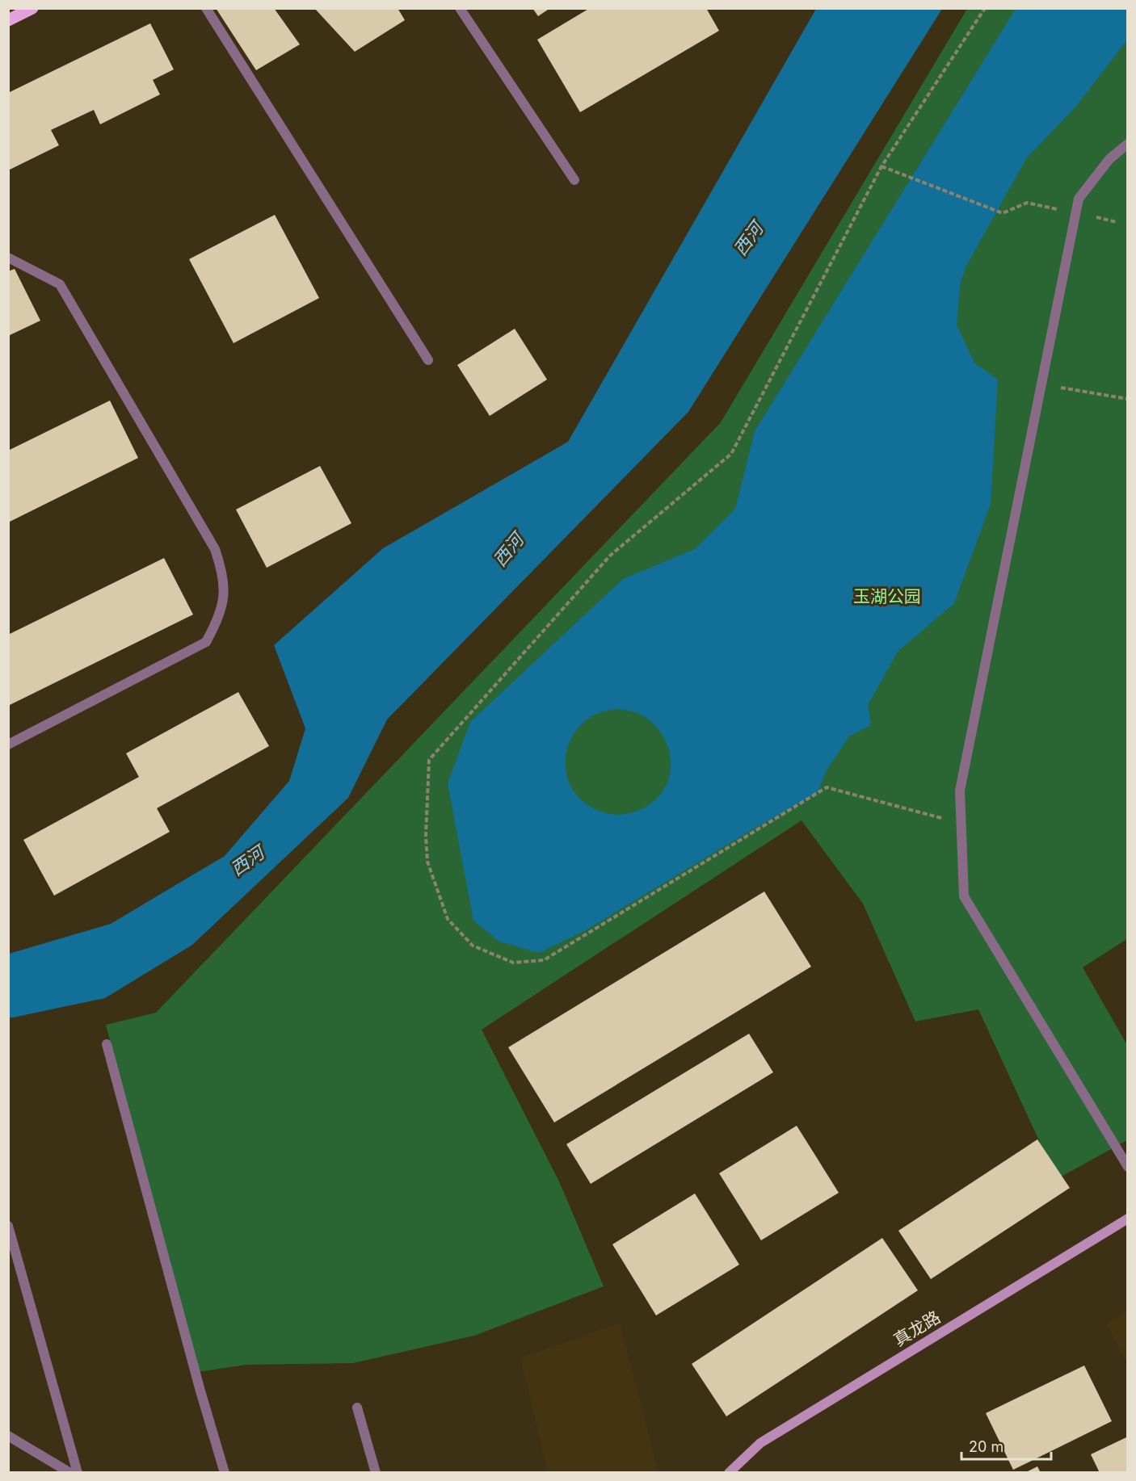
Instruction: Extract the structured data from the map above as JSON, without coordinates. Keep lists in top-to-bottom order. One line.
{"streets":{"main road":["真龙路"]},"water":["西河"],"parks":["玉湖公园"],"scale_bar":"20 m"}
